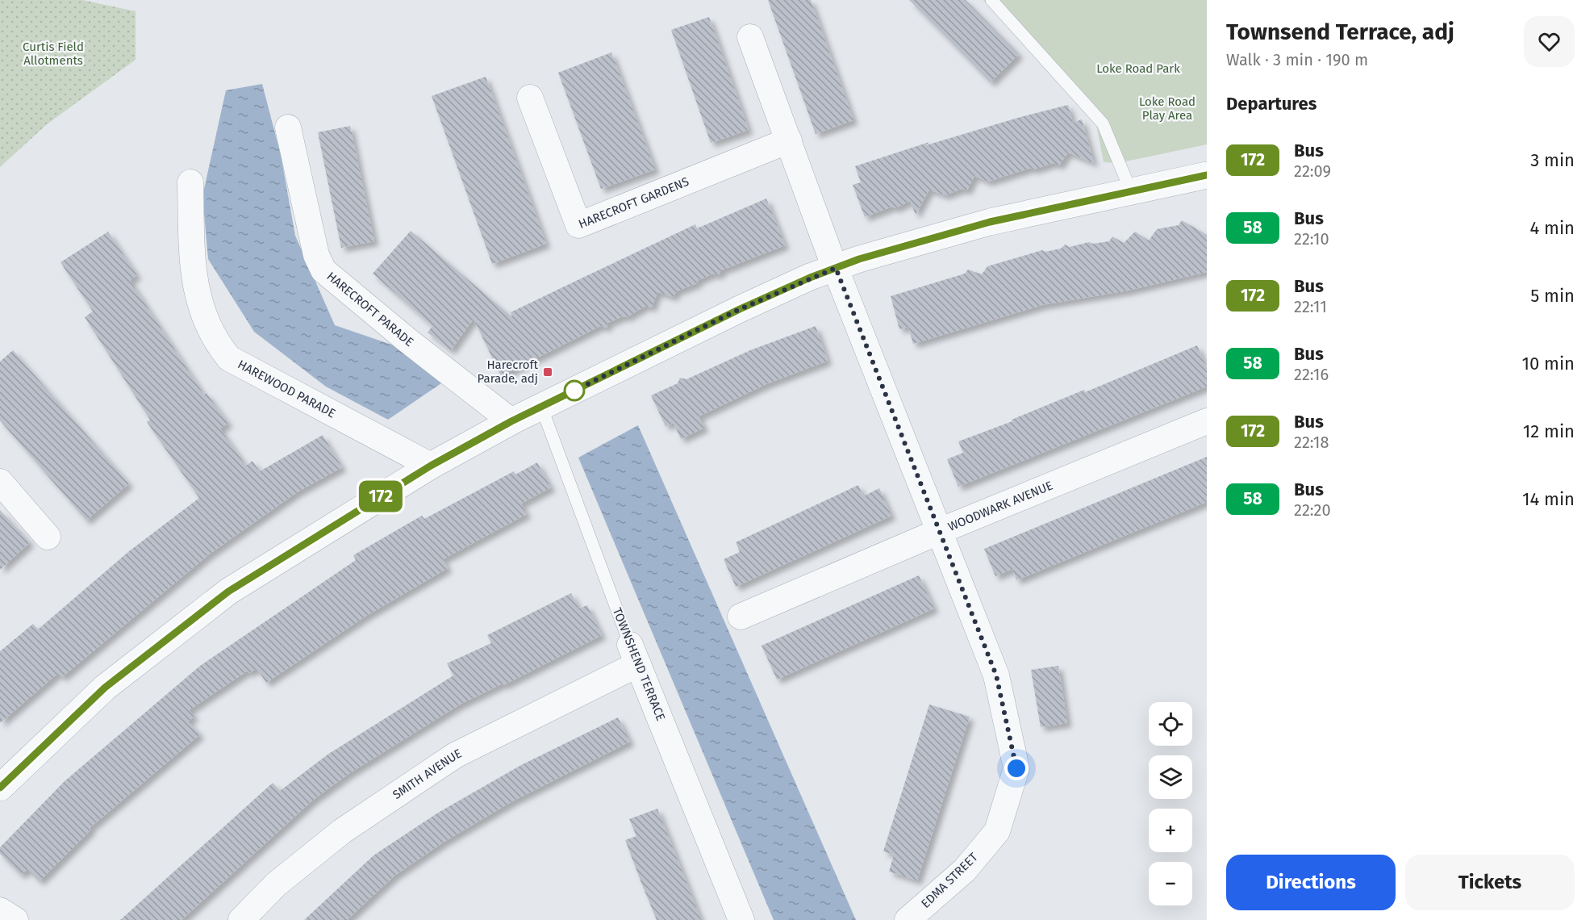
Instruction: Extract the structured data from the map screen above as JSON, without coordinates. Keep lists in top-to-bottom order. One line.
{"streets":{"street":["HARECROFT GARDENS","HARECROFT PARADE","HAREWOOD PARADE","WOODWARK AVENUE","TOWNSHEND TERRACE","SMITH AVENUE","EDMA STREET"]},"crossings":[["WOODWARK AVENUE","EDMA STREET"],["TOWNSHEND TERRACE","SMITH AVENUE"]],"parks":["Curtis Field Allotments","Loke Road Park","Loke Road Play Area"],"places":{"transit":["Harecroft Parade, adj"]},"lines":["bus line 172"],"page":{"on_map":"172","heading":[["Townsend Terrace, adj","Walk · 3 min · 190 m"],"Departures"],"list":[{"mark":"172","name":"Bus","note":"22:09","value":"3 min"},{"mark":"58","name":"Bus","note":"22:10","value":"4 min"},{"mark":"172","name":"Bus","note":"22:11","value":"5 min"},{"mark":"58","name":"Bus","note":"22:16","value":"10 min"},{"mark":"172","name":"Bus","note":"22:18","value":"12 min"},{"mark":"58","name":"Bus","note":"22:20","value":"14 min"}],"map_buttons":["+","−"],"buttons":["Directions","Tickets"]}}
